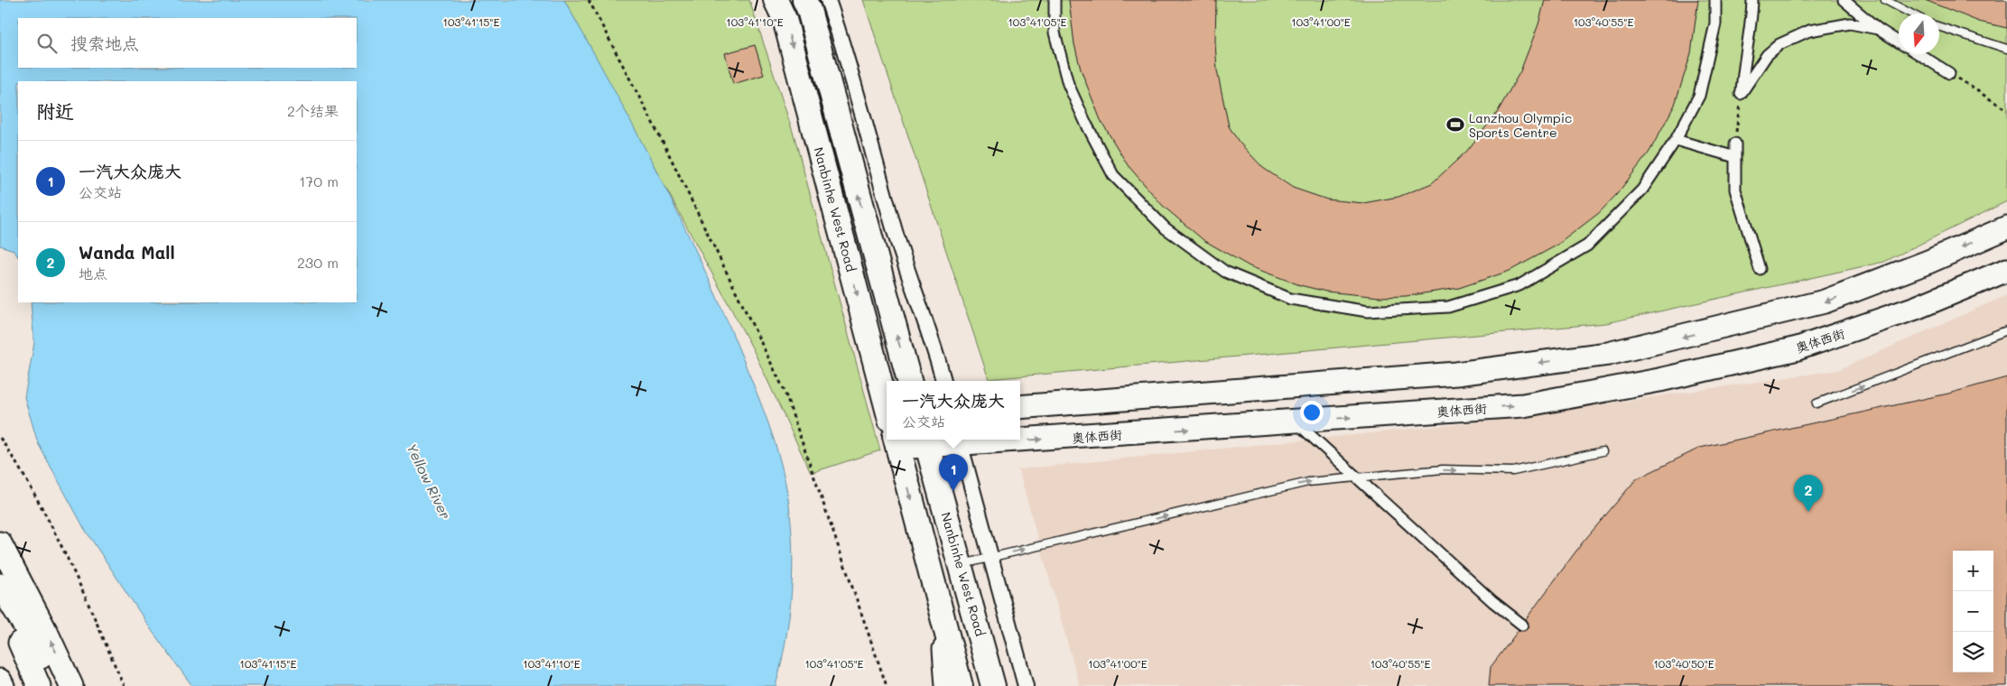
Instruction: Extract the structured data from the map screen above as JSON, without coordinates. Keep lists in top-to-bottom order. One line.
{"streets":{"highway":["Nanbinhe West Road"],"main road":["奥体西街"]},"crossings":[["Nanbinhe West Road","奥体西街"]],"water":["Yellow River"],"places":{"sports":["Lanzhou Olympic Sports Centre"]},"north":"bottom","page":{"search":"搜索地点","heading":["附近","2个结果"],"list":[{"mark":"1","name":"一汽大众庞大","note":"公交站","value":"170 m"},{"mark":"2","name":"Wanda Mall","note":"地点","value":"230 m"}],"popup":["一汽大众庞大","公交站"],"pins":["1","2"],"map_buttons":["+","−"]},"coordinates":["103°41'15\"E","103°41'10\"E","103°41'05\"E","103°41'00\"E","103°40'55\"E","103°40'50\"E"]}
